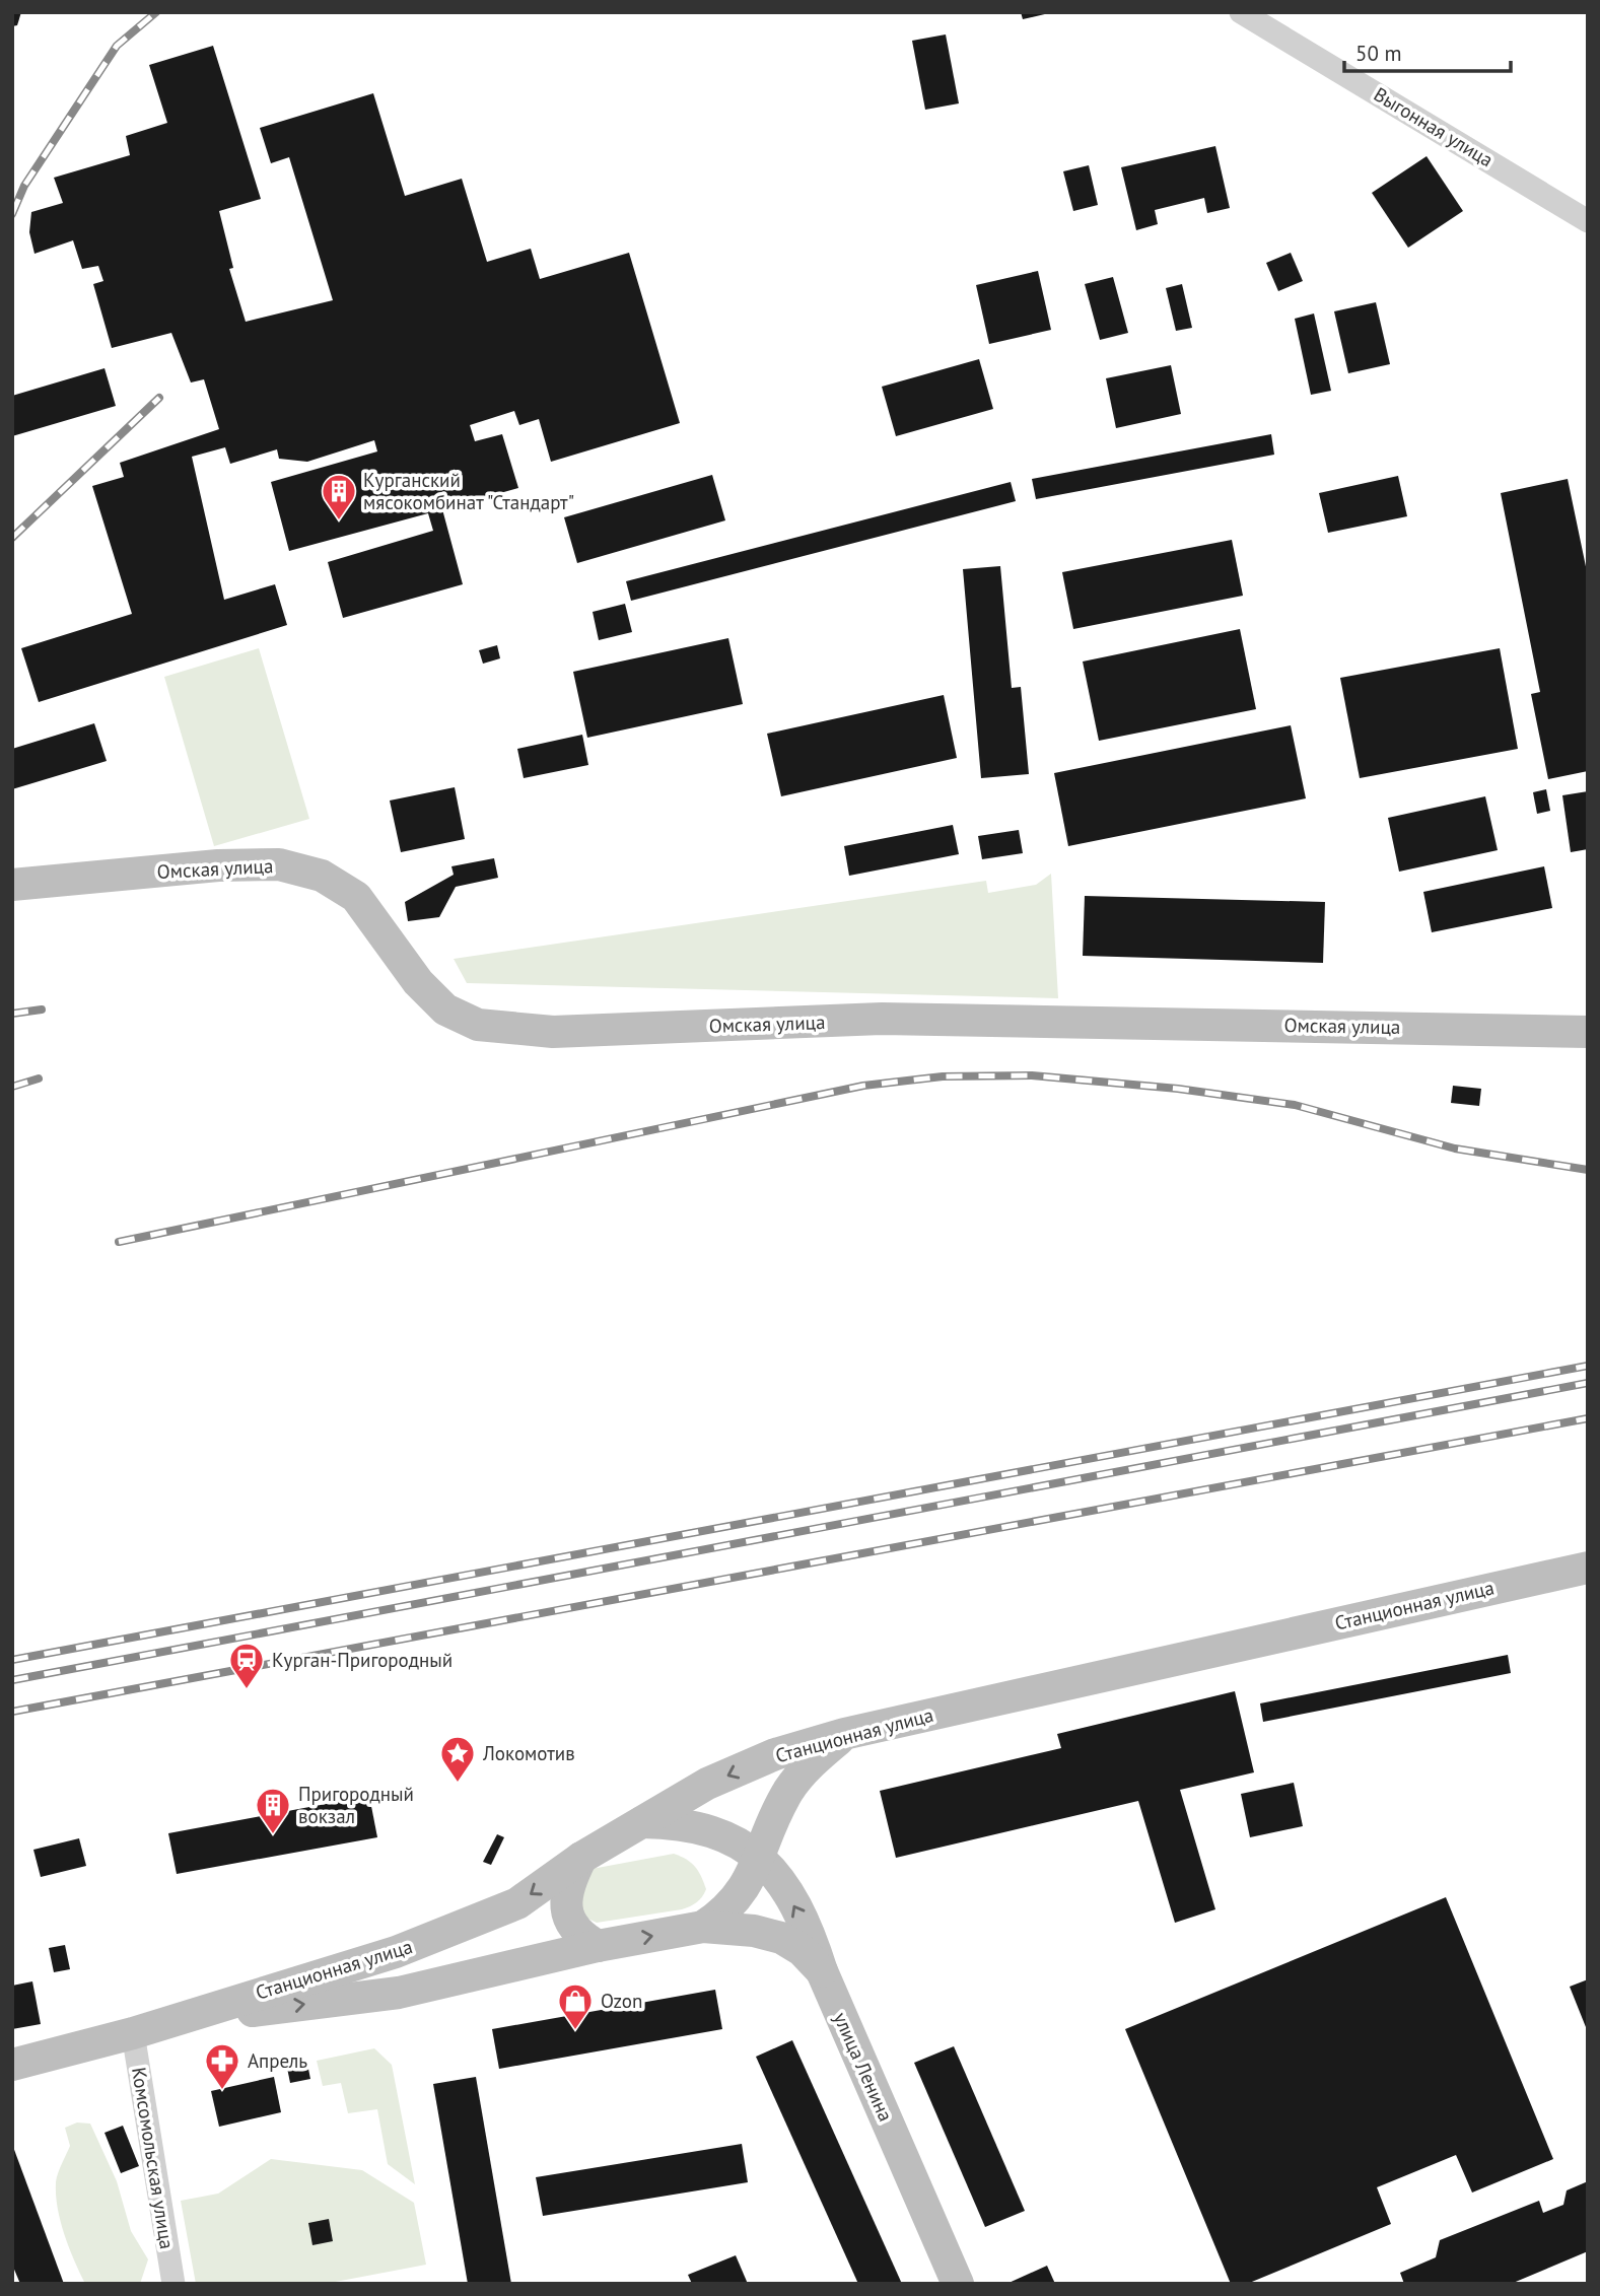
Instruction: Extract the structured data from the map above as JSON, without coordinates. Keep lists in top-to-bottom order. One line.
{"streets":{"main road":["Омская улица","Станционная улица","улица Ленина"],"street":["Выгонная улица","Комсомольская улица"]},"crossings":[["Станционная улица","улица Ленина"],["Станционная улица","Комсомольская улица"]],"places":{"building":["Курганский мясокомбинат \"Стандарт\"","Пригородный вокзал"],"station":["Курган-Пригородный"],"place":["Локомотив"],"shop":["Ozon"],"pharmacy":["Апрель"]},"scale_bar":"50 m"}
